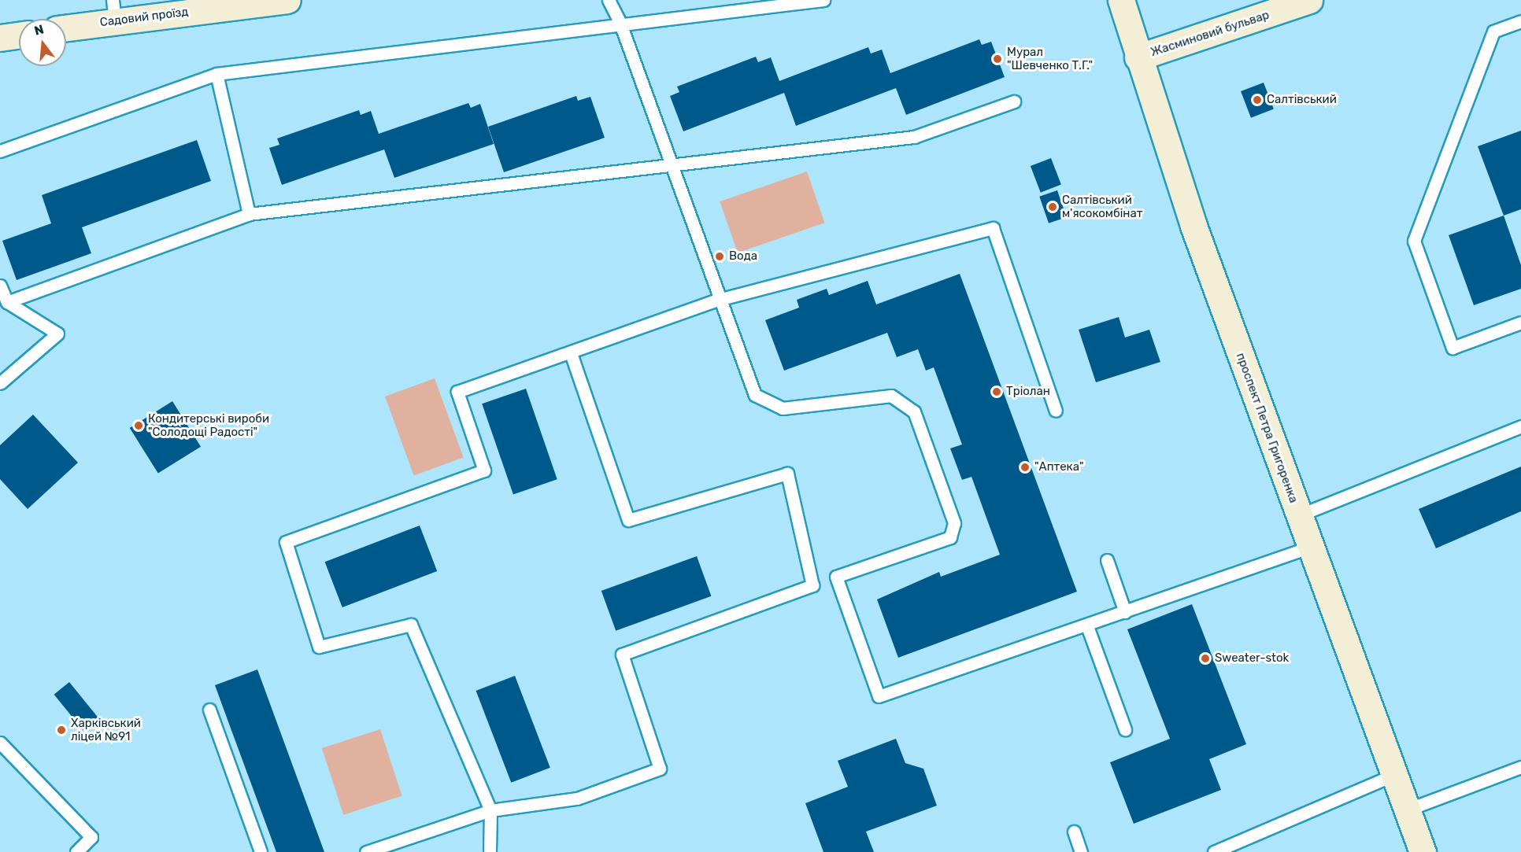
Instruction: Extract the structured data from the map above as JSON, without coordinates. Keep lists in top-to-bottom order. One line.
{"streets":{"main road":["Садовий проїзд","Жасминовий бульвар","проспект Петра Григоренка"]},"crossings":[["Жасминовий бульвар","проспект Петра Григоренка"]],"places":["Мурал \"Шевченко Т.Г.\"","Салтівський","Салтівський м'ясокомбінат","Вода","Тріолан","Кондитерські вироби \"Солодощі Радості\"","\"Аптека\"","Sweater-stok","Харківський ліцей №91"],"north":"top"}
